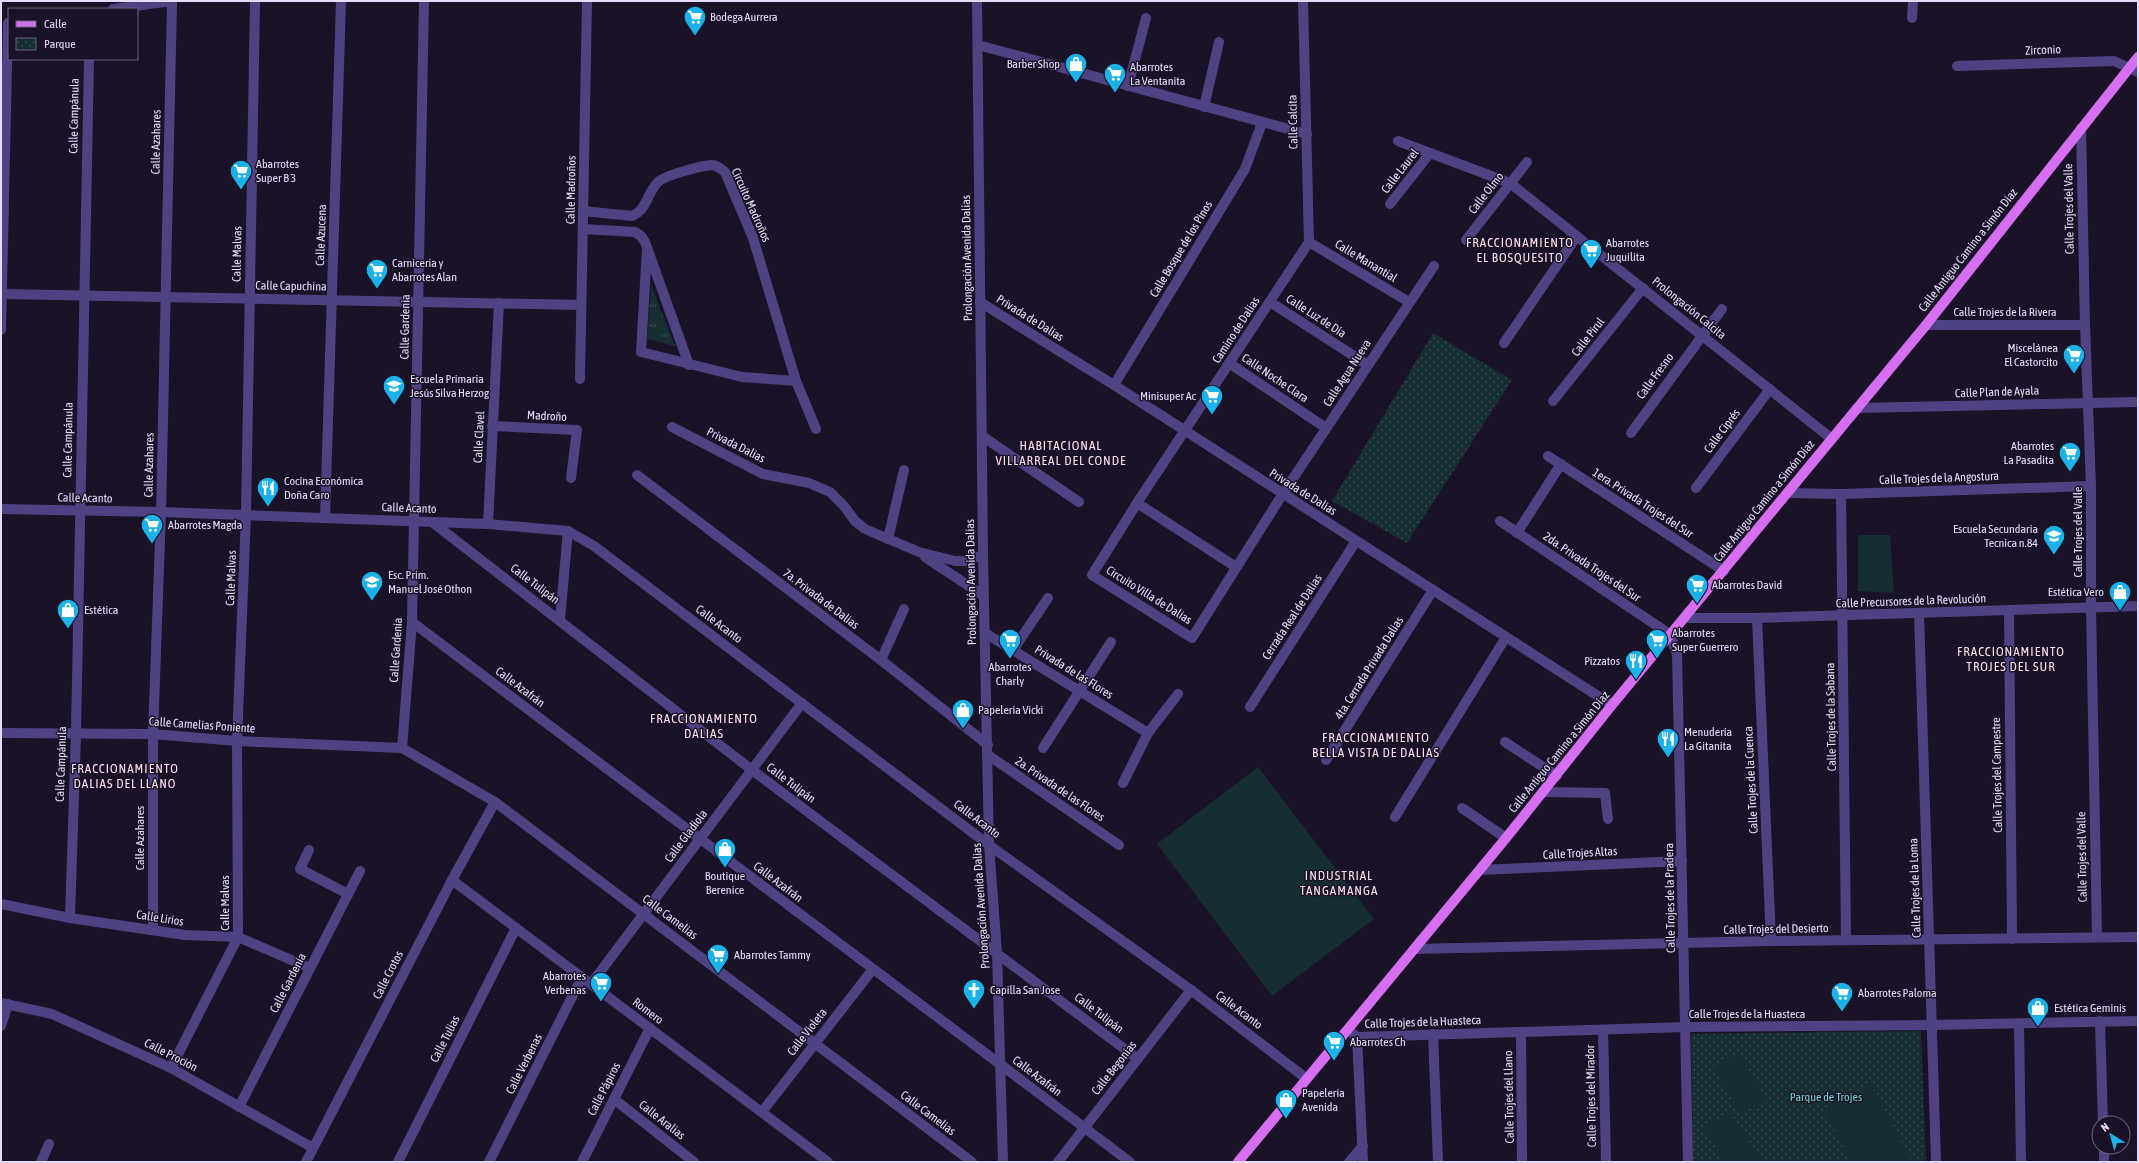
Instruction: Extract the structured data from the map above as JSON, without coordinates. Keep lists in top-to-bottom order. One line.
{"streets":{"main road":["Calle Antiguo Camino a Simón Díaz"],"street":["Zirconio","Calle Campánula","Calle Calcita","Calle Azahares","Calle Laurel","Calle Madroños","Calle Olmo","Circuito Madroños","Calle Trojes del Valle","Calle Azucena","Calle Bosque de los Pinos","Calle Malvas","Prolongación Avenida Dalias","Calle Manantial","Calle Capuchina","Prolongación Calcita","Calle Trojes de la Rivera","Calle Luz de Día","Privada de Dalias","Calle Gardenia","Camino de Dalias","Calle Pirul","Calle Agua Nueva","Calle Fresno","Calle Noche Clara","Calle Plan de Ayala","Madroño","Calle Ciprés","Calle Clavel","Privada Dalias","Calle Trojes de la Angostura","Calle Acanto","1era. Privada Trojes del Sur","2da. Privada Trojes del Sur","Calle Tulipán","Circuito Villa de Dalias","7a. Privada de Dalias","Calle Precursores de la Revolución","Cerrada Real de Dalias","4ta. Cerrada Privada Dalias","Privada de las Flores","Calle Azafrán","Calle Trojes de la Sabana","Calle Camelias Poniente","Calle Trojes del Campestre","Calle Trojes de la Cuenca","2a. Privada de las Flores","Calle Gladiola","Calle Trojes Altas","Calle Trojes de la Loma","Calle Trojes de la Pradera","Calle Camelias","Calle Lirios","Calle Trojes del Desierto","Calle Crotos","Romero","Calle Trojes de la Huasteca","Calle Violeta","Calle Tulias","Calle Proción","Calle Verbenas","Calle Begonias","Calle Pápiros","Calle Trojes del Mirador","Calle Trojes del Llano","Calle Aralias"]},"crossings":[["Zirconio","Calle Antiguo Camino a Simón Díaz"],["Calle Campánula","Calle Capuchina"],["Calle Campánula","Calle Acanto"],["Calle Campánula","Calle Camelias Poniente"],["Calle Campánula","Calle Lirios"],["Calle Calcita","Calle Manantial"],["Calle Calcita","Camino de Dalias"],["Calle Azahares","Calle Capuchina"],["Calle Azahares","Calle Acanto"],["Calle Azahares","Calle Camelias Poniente"],["Calle Azahares","Calle Lirios"],["Calle Laurel","Prolongación Calcita"],["Calle Madroños","Circuito Madroños"],["Calle Madroños","Calle Capuchina"],["Calle Olmo","Prolongación Calcita"],["Calle Trojes del Valle","Calle Antiguo Camino a Simón Díaz"],["Calle Trojes del Valle","Calle Trojes de la Rivera"],["Calle Trojes del Valle","Calle Plan de Ayala"],["Calle Trojes del Valle","Calle Trojes de la Angostura"],["Calle Trojes del Valle","Calle Precursores de la Revolución"],["Calle Trojes del Valle","Calle Trojes del Desierto"],["Calle Azucena","Calle Capuchina"],["Calle Azucena","Calle Acanto"],["Calle Bosque de los Pinos","Privada de Dalias"],["Calle Antiguo Camino a Simón Díaz","Prolongación Calcita"],["Calle Antiguo Camino a Simón Díaz","Calle Trojes de la Rivera"],["Calle Antiguo Camino a Simón Díaz","Privada de Dalias"],["Calle Antiguo Camino a Simón Díaz","Calle Plan de Ayala"],["Calle Antiguo Camino a Simón Díaz","Calle Trojes de la Angostura"],["Calle Antiguo Camino a Simón Díaz","Calle Acanto"],["Calle Antiguo Camino a Simón Díaz","1era. Privada Trojes del Sur"],["Calle Antiguo Camino a Simón Díaz","2da. Privada Trojes del Sur"],["Calle Antiguo Camino a Simón Díaz","Calle Precursores de la Revolución"],["Calle Antiguo Camino a Simón Díaz","Calle Trojes Altas"],["Calle Antiguo Camino a Simón Díaz","Calle Trojes de la Pradera"],["Calle Antiguo Camino a Simón Díaz","Calle Trojes del Desierto"],["Calle Malvas","Calle Capuchina"],["Calle Malvas","Calle Acanto"],["Calle Malvas","Calle Camelias Poniente"],["Calle Malvas","Calle Lirios"],["Calle Malvas","Calle Proción"],["Prolongación Avenida Dalias","Privada de Dalias"],["Prolongación Avenida Dalias","Privada Dalias"],["Prolongación Avenida Dalias","Calle Acanto"],["Prolongación Avenida Dalias","Calle Tulipán"],["Prolongación Avenida Dalias","7a. Privada de Dalias"],["Prolongación Avenida Dalias","Privada de las Flores"],["Prolongación Avenida Dalias","Calle Azafrán"],["Prolongación Avenida Dalias","2a. Privada de las Flores"],["Calle Manantial","Camino de Dalias"],["Calle Manantial","Calle Agua Nueva"],["Calle Capuchina","Calle Gardenia"],["Calle Capuchina","Calle Clavel"],["Prolongación Calcita","Calle Pirul"],["Prolongación Calcita","Calle Fresno"],["Prolongación Calcita","Calle Ciprés"],["Calle Luz de Día","Camino de Dalias"],["Calle Luz de Día","Calle Agua Nueva"],["Privada de Dalias","Camino de Dalias"],["Privada de Dalias","Calle Agua Nueva"],["Privada de Dalias","Circuito Villa de Dalias"],["Privada de Dalias","Cerrada Real de Dalias"],["Privada de Dalias","4ta. Cerrada Privada Dalias"],["Calle Gardenia","Calle Acanto"],["Calle Gardenia","Calle Azafrán"],["Calle Gardenia","Calle Camelias Poniente"],["Calle Gardenia","Calle Camelias"],["Calle Gardenia","Calle Lirios"],["Calle Gardenia","Calle Proción"],["Camino de Dalias","Calle Noche Clara"],["Camino de Dalias","Circuito Villa de Dalias"],["Calle Agua Nueva","Calle Noche Clara"],["Calle Agua Nueva","Circuito Villa de Dalias"],["Madroño","Calle Clavel"],["Calle Clavel","Calle Acanto"],["Calle Trojes de la Angostura","Calle Trojes de la Sabana"],["Calle Acanto","Calle Tulipán"],["Calle Acanto","Calle Gladiola"],["Calle Acanto","Calle Begonias"],["2da. Privada Trojes del Sur","Calle Trojes de la Pradera"],["Calle Tulipán","Calle Gladiola"],["Calle Tulipán","Calle Begonias"],["Calle Precursores de la Revolución","Calle Trojes de la Sabana"],["Calle Precursores de la Revolución","Calle Trojes del Campestre"],["Calle Precursores de la Revolución","Calle Trojes de la Cuenca"],["Calle Precursores de la Revolución","Calle Trojes de la Loma"],["Calle Azafrán","Calle Gladiola"],["Calle Azafrán","Calle Violeta"],["Calle Azafrán","Calle Begonias"],["Calle Trojes de la Sabana","Calle Trojes del Desierto"],["Calle Camelias Poniente","Calle Camelias"],["Calle Trojes del Campestre","Calle Trojes del Desierto"],["Calle Trojes de la Cuenca","Calle Trojes del Desierto"],["Calle Gladiola","Calle Camelias"],["Calle Gladiola","Romero"],["Calle Trojes Altas","Calle Trojes de la Pradera"],["Calle Trojes de la Loma","Calle Trojes del Desierto"],["Calle Trojes de la Loma","Calle Trojes de la Huasteca"],["Calle Trojes de la Pradera","Calle Trojes del Desierto"],["Calle Trojes de la Pradera","Calle Trojes de la Huasteca"],["Calle Camelias","Calle Crotos"],["Calle Camelias","Calle Violeta"],["Calle Crotos","Romero"],["Calle Crotos","Calle Proción"],["Romero","Calle Violeta"],["Romero","Calle Tulias"],["Romero","Calle Verbenas"],["Romero","Calle Pápiros"],["Calle Trojes de la Huasteca","Calle Trojes del Mirador"],["Calle Trojes de la Huasteca","Calle Trojes del Llano"],["Calle Pápiros","Calle Aralias"]],"districts":["FRACCIONAMIENTO EL BOSQUESITO","HABITACIONAL VILLARREAL DEL CONDE","FRACCIONAMIENTO TROJES DEL SUR","FRACCIONAMIENTO DALIAS","FRACCIONAMIENTO BELLA VISTA DE DALIAS","FRACCIONAMIENTO DALIAS DEL LLANO","INDUSTRIAL TANGAMANGA"],"parks":["Parque de Trojes"],"places":{"supermarket":["Bodega Aurrera","Abarrotes La Ventanita","Abarrotes Super B 3","Abarrotes Juquilita","Carniceria y Abarrotes Alan","Miscelánea El Castorcito","Minisuper Ac","Abarrotes La Pasadita","Abarrotes Magda","Abarrotes David","Abarrotes Charly","Abarrotes Super Guerrero","Abarrotes Tammy","Abarrotes Verbenas","Abarrotes Paloma","Abarrotes Ch"],"shop":["Barber Shop","Estética Vero","Estética","Papelería Vicki","Boutique Berenice","Estética Geminis","Papelería Avenida"],"school or university":["Escuela Primaria Jesús Silva Herzog","Escuela Secundaria Tecnica n.84","Esc. Prim. Manuel José Othon"],"restaurant":["Cocina Económica Doña Caro","Pizzatos","Menudería La Gitanita"],"church":["Capilla San Jose"]},"legend":["Calle","Parque"],"north":"top left"}
